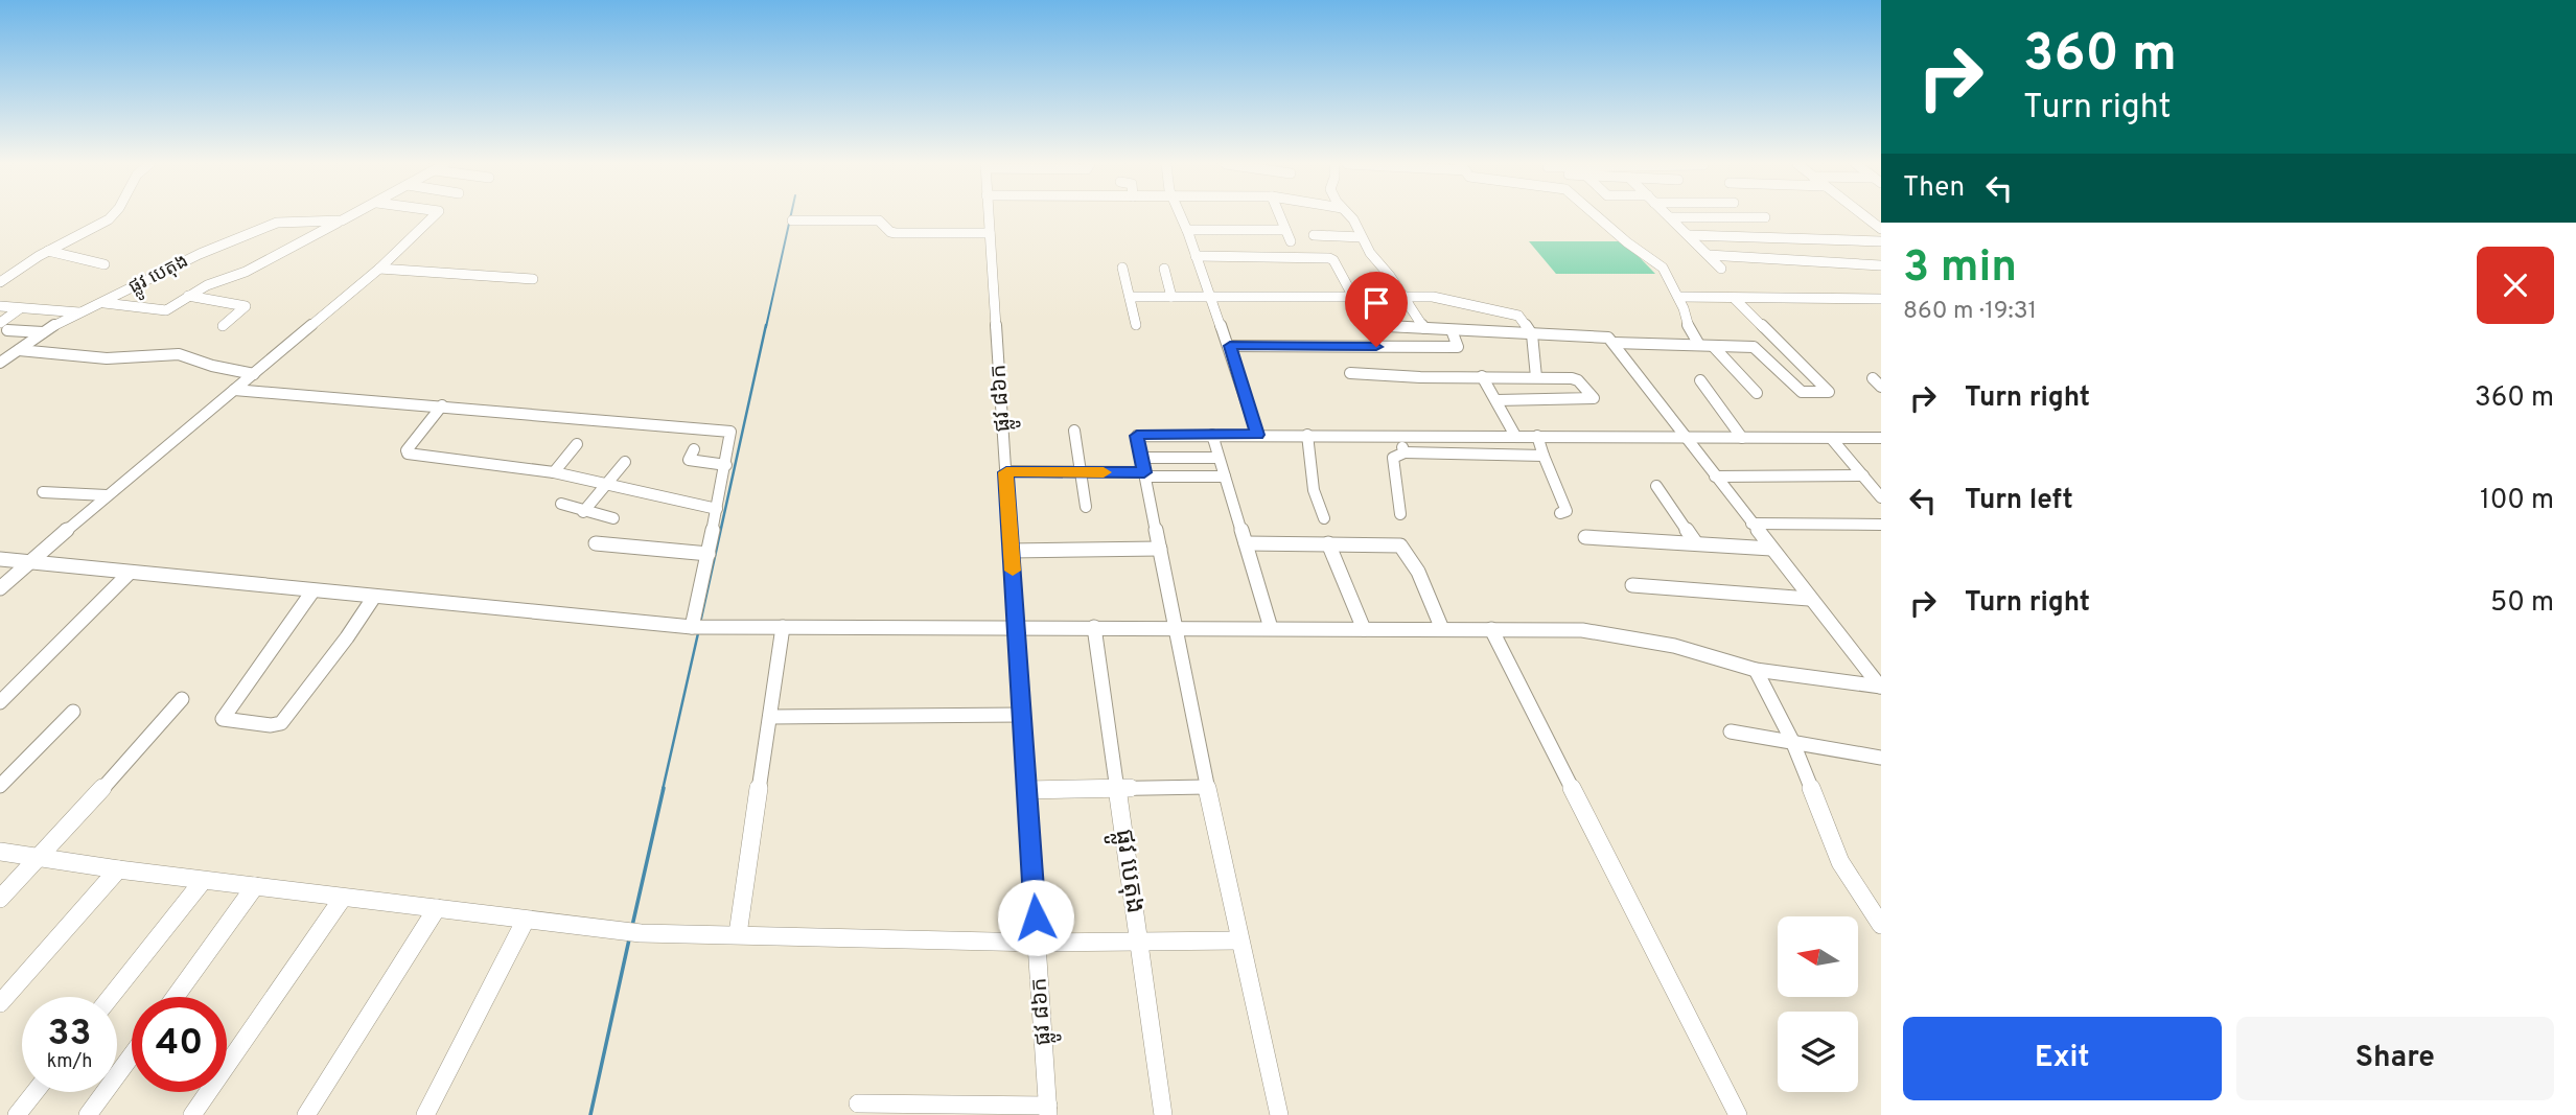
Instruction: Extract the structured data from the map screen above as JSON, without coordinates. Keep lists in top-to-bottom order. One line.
{"streets":{"street":["ផ្លូវ បេតុង","ផ្លូវ ៨៦ក"]},"north":"left","page":{"turn":["360 m","Turn right"],"then":"Then","heading":["3 min","860 m · 19:31"],"list":[{"name":"Turn right","value":"360 m"},{"name":"Turn left","value":"100 m"},{"name":"Turn right","value":"50 m"}],"speed":"33 km/h","limit":"40","buttons":["Exit","Share"]}}
